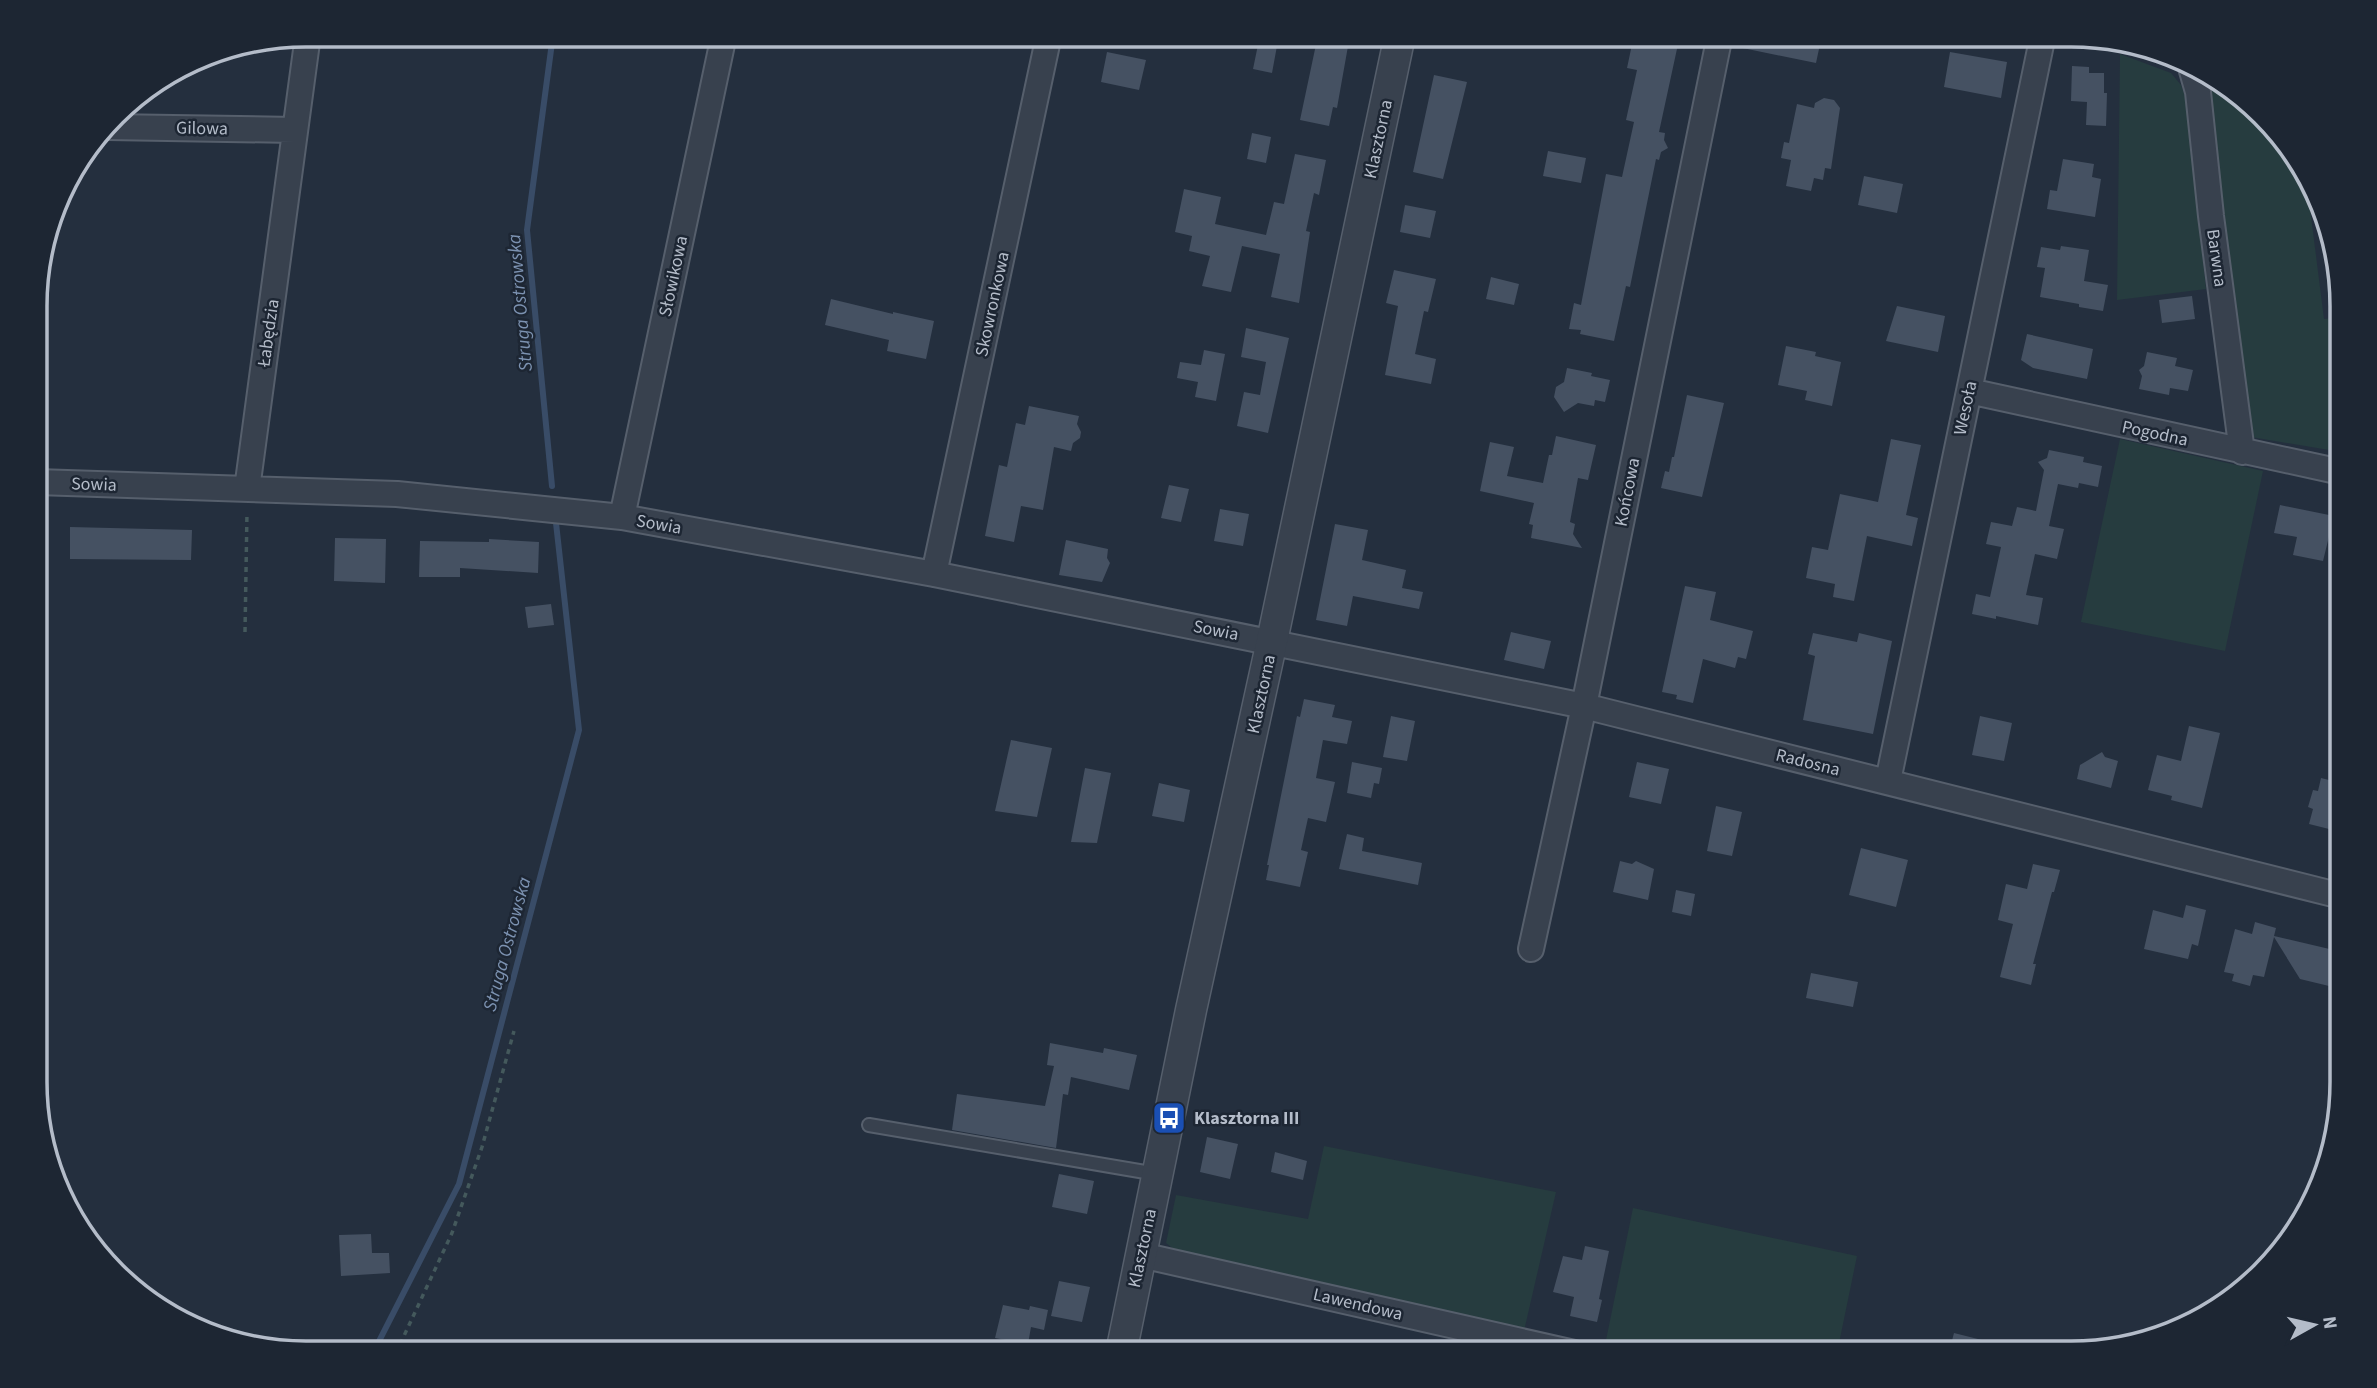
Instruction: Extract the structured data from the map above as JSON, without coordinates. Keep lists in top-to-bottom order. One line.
{"streets":{"street":["Gilowa","Klasztorna","Barwna","Słowikowa","Skowronkowa","Łabędzia","Wesoła","Pogodna","Sowia","Końcowa","Radosna","Lawendowa"]},"crossings":[["Gilowa","Łabędzia"],["Klasztorna","Sowia"],["Klasztorna","Radosna"],["Klasztorna","Lawendowa"],["Barwna","Pogodna"],["Słowikowa","Sowia"],["Skowronkowa","Sowia"],["Łabędzia","Sowia"],["Wesoła","Pogodna"],["Wesoła","Radosna"],["Sowia","Radosna"],["Końcowa","Radosna"]],"water":["Struga Ostrowska"],"places":{"bus stop":["Klasztorna III"]},"north":"right"}
